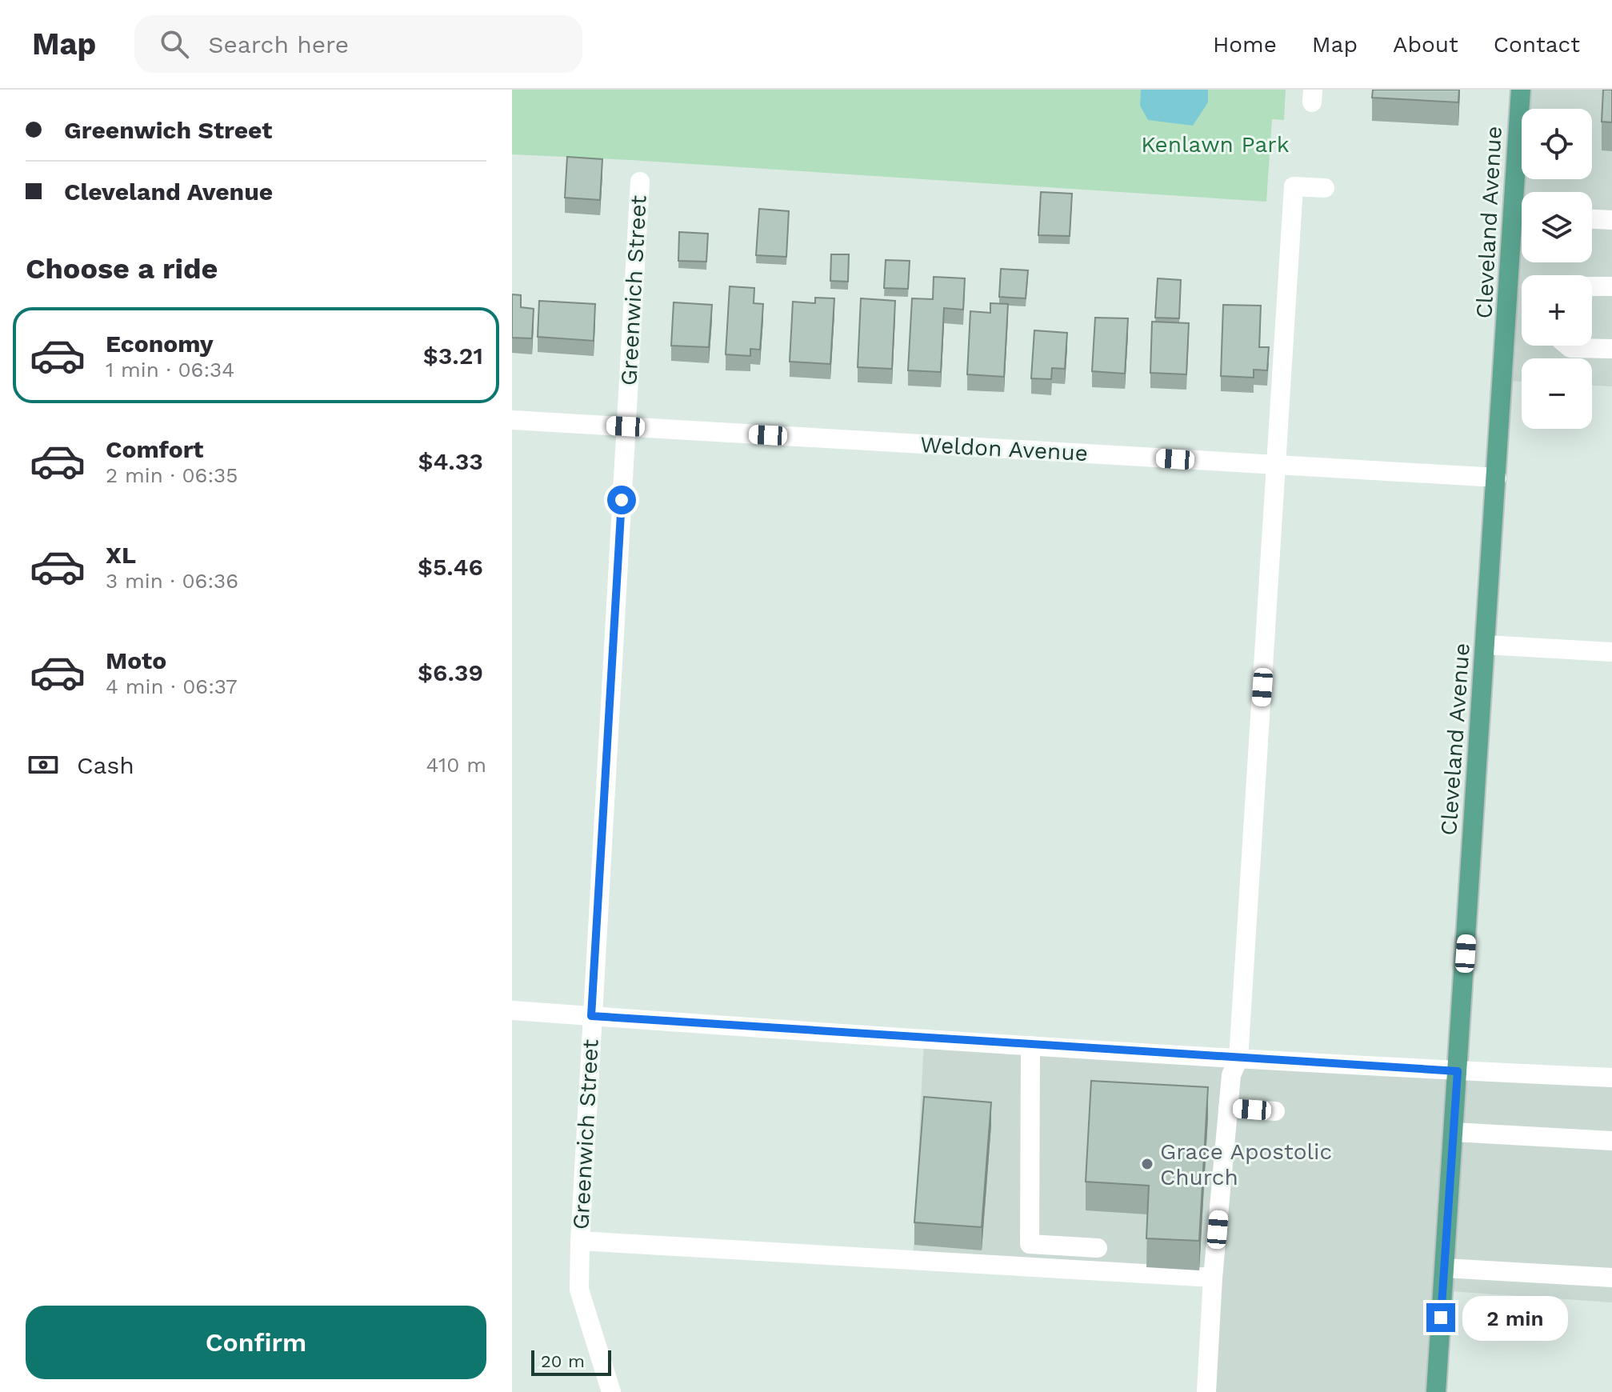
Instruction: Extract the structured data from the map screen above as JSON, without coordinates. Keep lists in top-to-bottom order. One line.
{"streets":{"main road":["Cleveland Avenue"],"street":["Greenwich Street","Weldon Avenue"]},"crossings":[["Cleveland Avenue","Weldon Avenue"],["Greenwich Street","Weldon Avenue"]],"parks":["Kenlawn Park"],"places":["Grace Apostolic Church"],"scale_bar":"20 m","page":{"header":"Map","search":"Search here","nav":["Home","Map","About","Contact"],"banner":["Greenwich Street","Cleveland Avenue"],"map_buttons":["+","−"],"heading":"Choose a ride","list":[{"name":"Economy","note":"1 min · 06:34","value":"$3.21"},{"name":"Comfort","note":"2 min · 06:35","value":"$4.33"},{"name":"XL","note":"3 min · 06:36","value":"$5.46"},{"name":"Moto","note":"4 min · 06:37","value":"$6.39"}],"pay":["Cash","410 m"],"buttons":"Confirm","bubble":"2 min","scale":"20 m"}}
